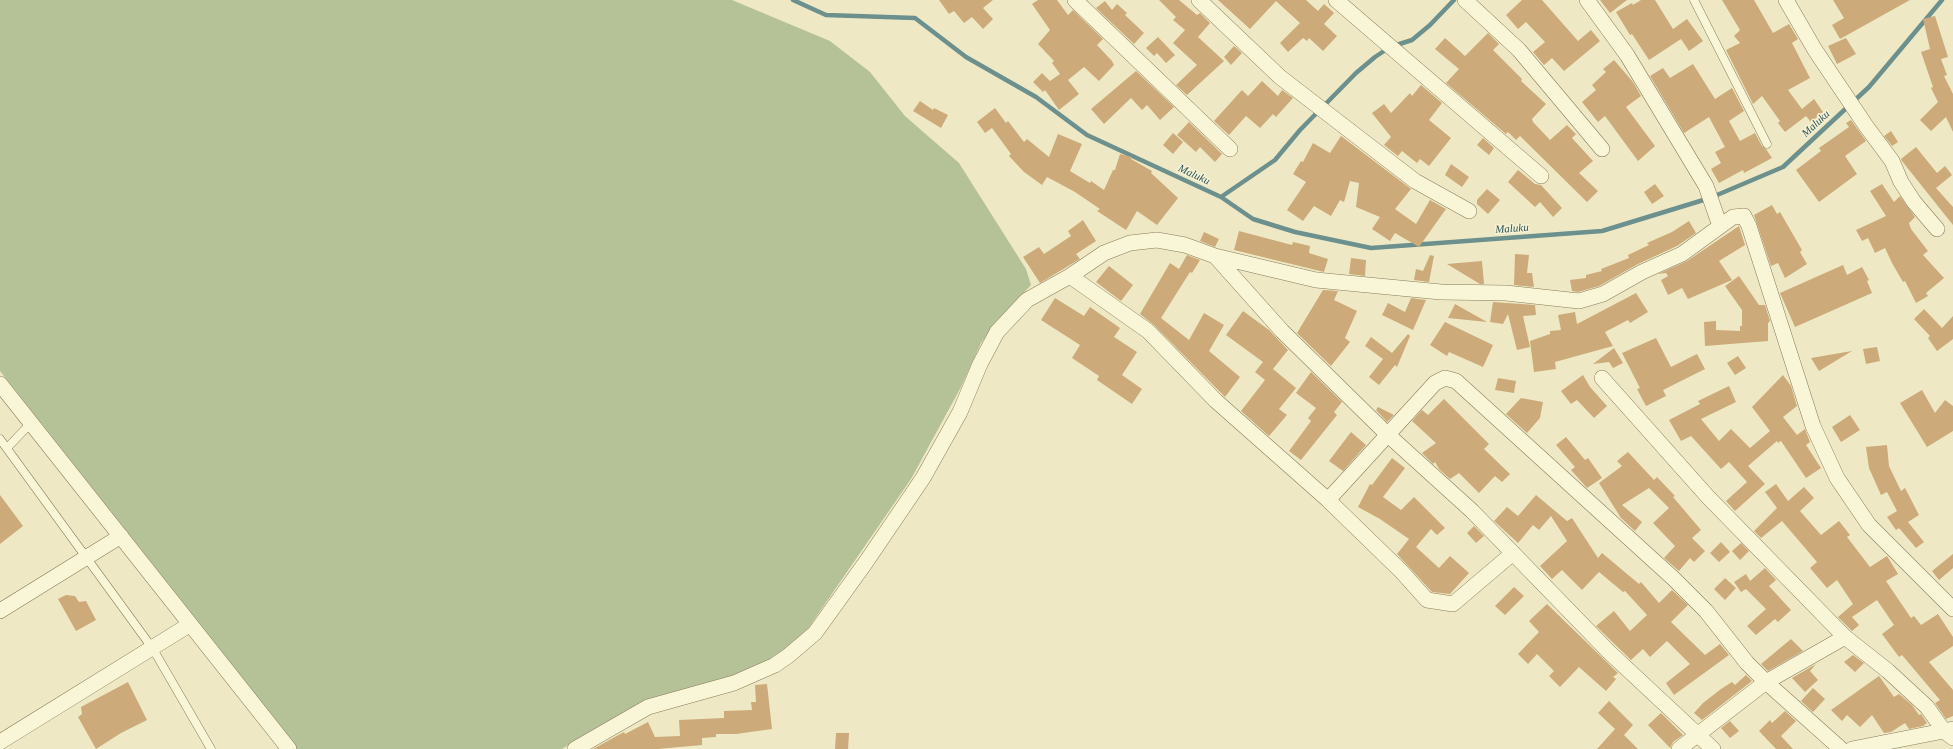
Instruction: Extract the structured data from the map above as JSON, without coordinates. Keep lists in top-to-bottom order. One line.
{"water":["Maluku"]}
